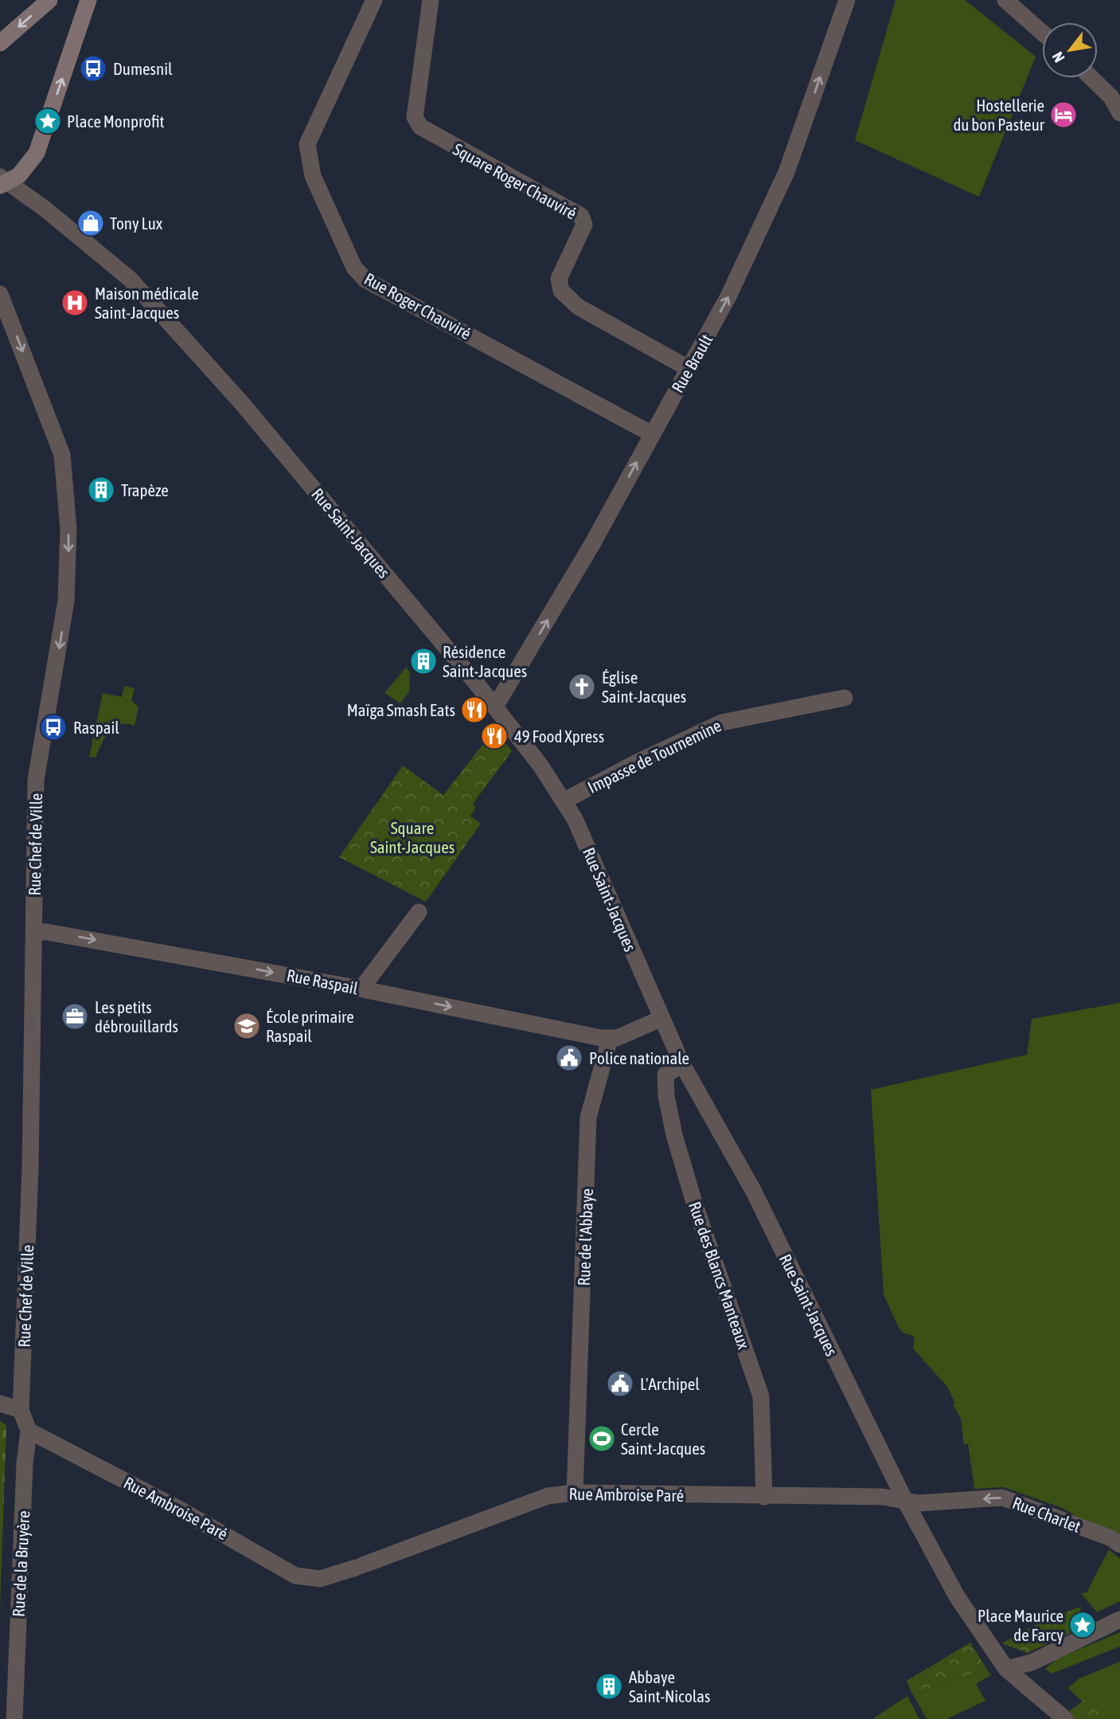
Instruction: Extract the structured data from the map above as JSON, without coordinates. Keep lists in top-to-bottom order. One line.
{"streets":{"street":["Square Roger Chauviré","Rue Roger Chauviré","Rue Brault","Rue Saint-Jacques","Impasse de Tournemine","Rue Chef de Ville","Rue Raspail","Rue de l'Abbaye","Rue des Blancs Manteaux","Rue Ambroise Paré","Rue Charlet","Rue de la Bruyère"]},"crossings":[["Square Roger Chauviré","Rue Brault"],["Rue Roger Chauviré","Rue Brault"],["Rue Brault","Rue Saint-Jacques"],["Rue Saint-Jacques","Impasse de Tournemine"],["Rue Saint-Jacques","Rue des Blancs Manteaux"],["Rue Saint-Jacques","Rue Ambroise Paré"],["Rue Saint-Jacques","Rue Charlet"],["Rue Chef de Ville","Rue Raspail"],["Rue Chef de Ville","Rue de la Bruyère"],["Rue Raspail","Rue de l'Abbaye"],["Rue de l'Abbaye","Rue Ambroise Paré"],["Rue des Blancs Manteaux","Rue Ambroise Paré"],["Rue Ambroise Paré","Rue Charlet"],["Rue Ambroise Paré","Rue de la Bruyère"]],"one_way":["Rue Brault","Rue Chef de Ville","Rue Raspail","Rue Charlet"],"parks":["Square Saint-Jacques"],"places":{"bus stop":["Dumesnil","Raspail"],"hotel":["Hostellerie du bon Pasteur"],"place":["Place Monprofit","Place Maurice de Farcy"],"shop":["Tony Lux"],"hospital":["Maison médicale Saint-Jacques"],"building":["Trapèze","Résidence Saint-Jacques","Abbaye Saint-Nicolas"],"church":["Église Saint-Jacques"],"restaurant":["Maïga Smash Eats","49 Food Xpress"],"office":["Les petits débrouillards"],"school or university":["École primaire Raspail"],"public building":["Police nationale","L'Archipel"],"sports":["Cercle Saint-Jacques"]},"north":"bottom left"}
